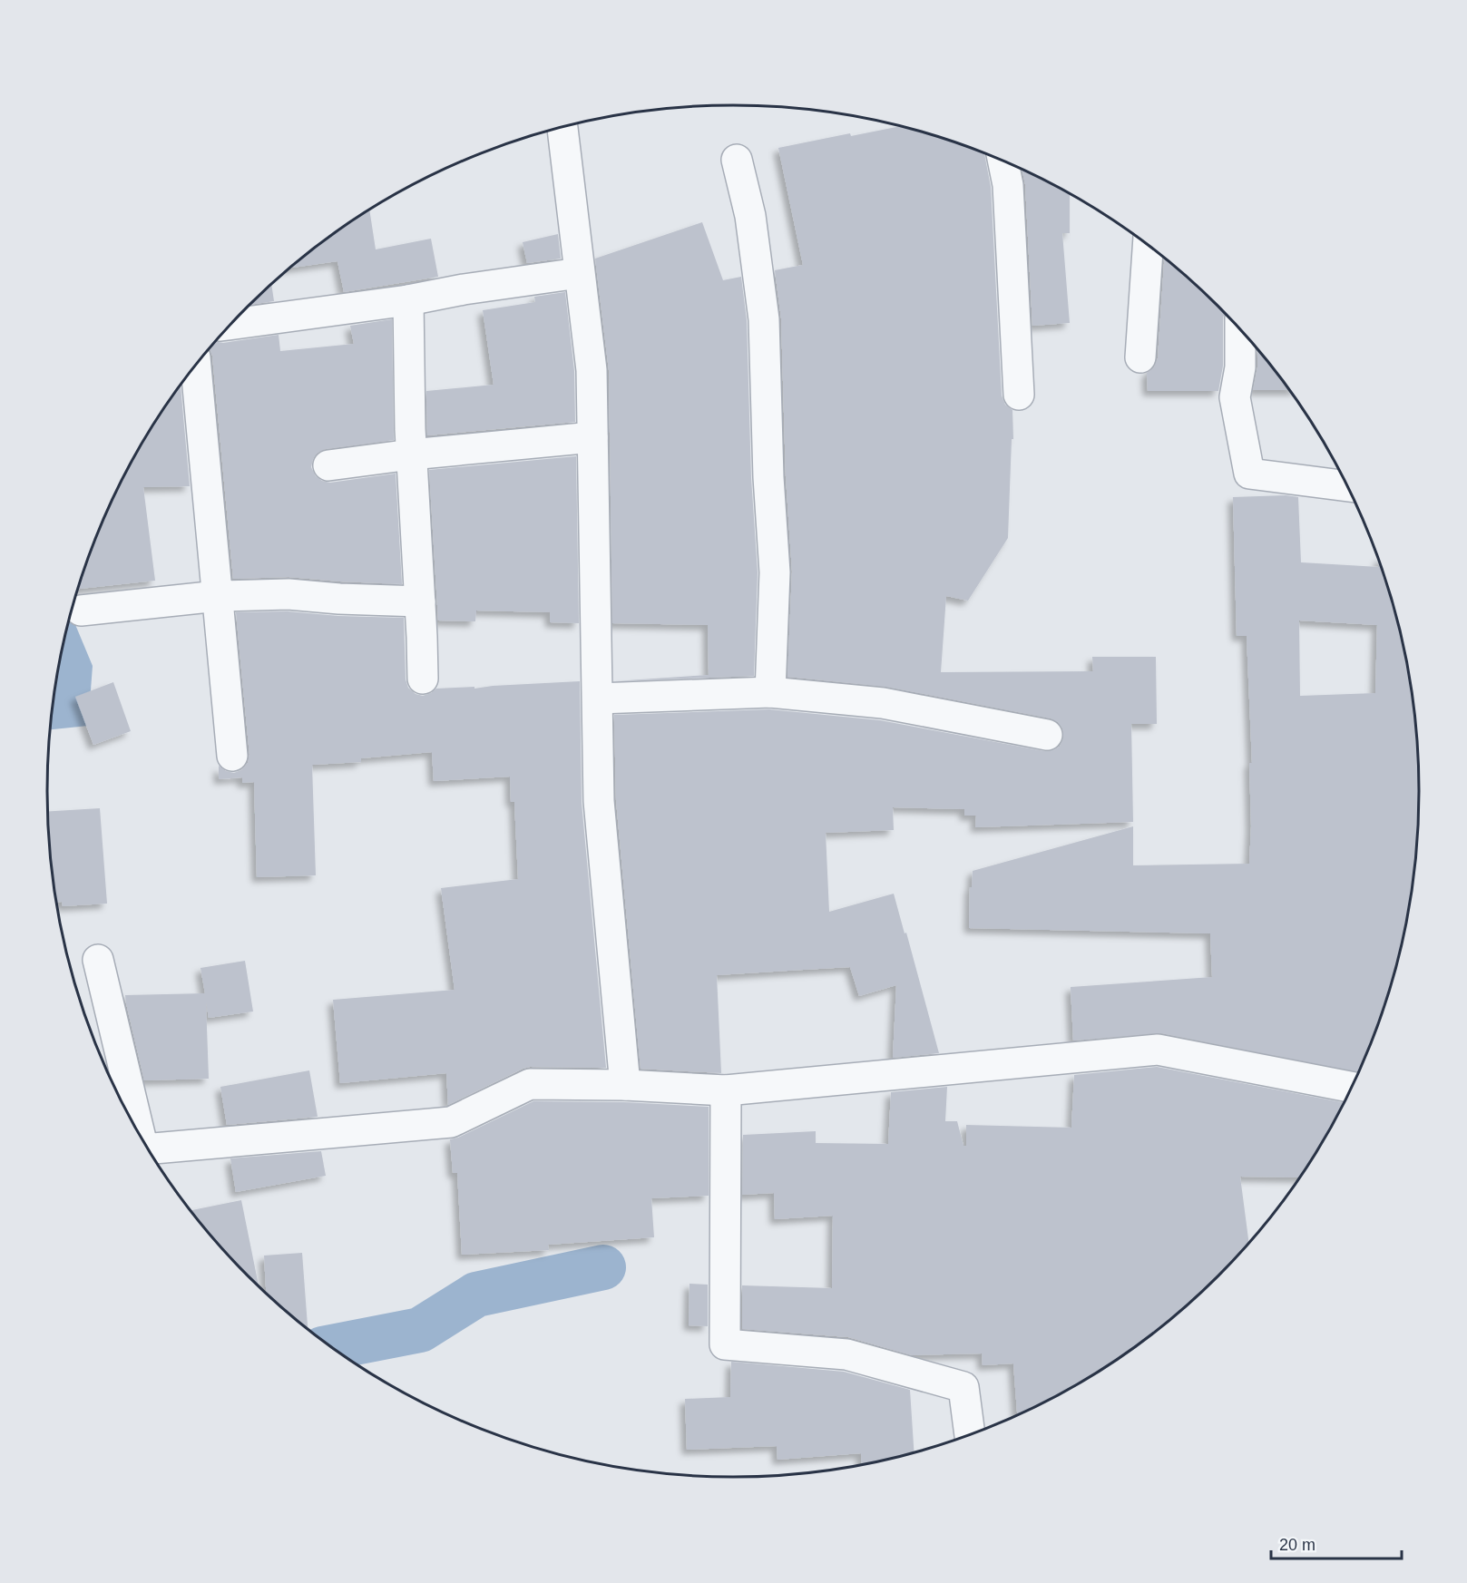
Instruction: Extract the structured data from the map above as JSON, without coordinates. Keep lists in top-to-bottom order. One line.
{"scale_bar":"20 m"}
